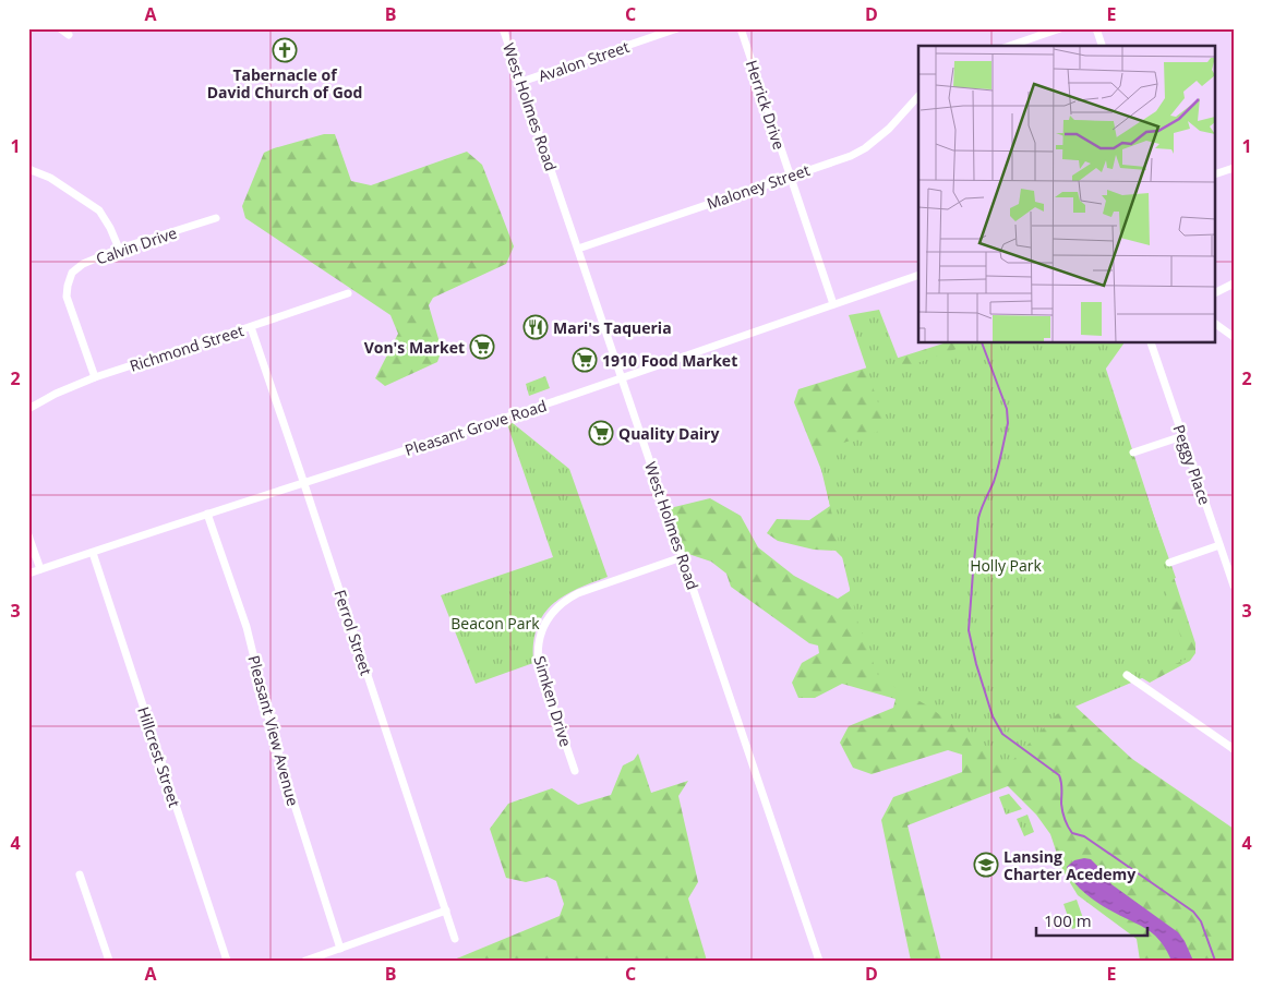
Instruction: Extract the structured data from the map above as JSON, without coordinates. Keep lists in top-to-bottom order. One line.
{"streets":{"street":["Avalon Street","Herrick Drive","West Holmes Road","Maloney Street","Calvin Drive","Richmond Street","Pleasant Grove Road","Peggy Place","Ferrol Street","Simken Drive","Pleasant View Avenue","Hillcrest Street"]},"crossings":[["Avalon Street","West Holmes Road"],["Herrick Drive","Maloney Street"],["Herrick Drive","Pleasant Grove Road"],["West Holmes Road","Maloney Street"],["West Holmes Road","Pleasant Grove Road"],["West Holmes Road","Simken Drive"],["Calvin Drive","Richmond Street"],["Richmond Street","Ferrol Street"],["Pleasant Grove Road","Ferrol Street"],["Pleasant Grove Road","Pleasant View Avenue"],["Pleasant Grove Road","Hillcrest Street"]],"parks":["Holly Park","Beacon Park"],"places":{"church":["Tabernacle of David Church of God"],"restaurant":["Mari's Taqueria"],"supermarket":["Von's Market","1910 Food Market","Quality Dairy"],"school or university":["Lansing Charter Acedemy"]},"scale_bar":"100 m","grid":{"columns":["A","B","C","D","E"],"rows":["1","2","3","4"]}}
